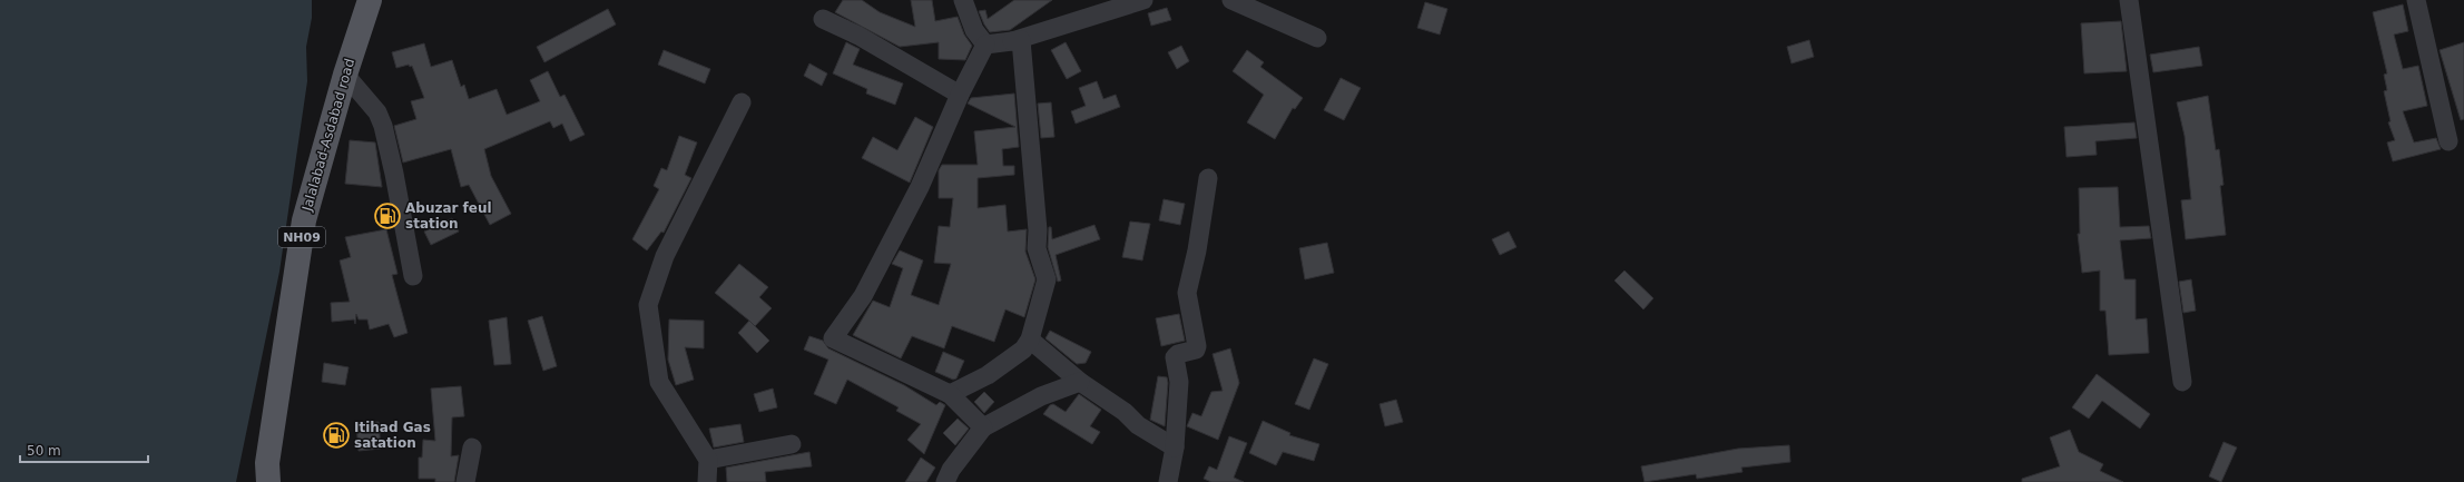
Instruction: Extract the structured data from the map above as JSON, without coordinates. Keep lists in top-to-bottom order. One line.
{"streets":{"main road":["Jalalabad-Asdabad road","NH09"]},"places":{"fuel station":["Abuzar feul station","Itihad Gas satation"]},"scale_bar":"50 m"}
